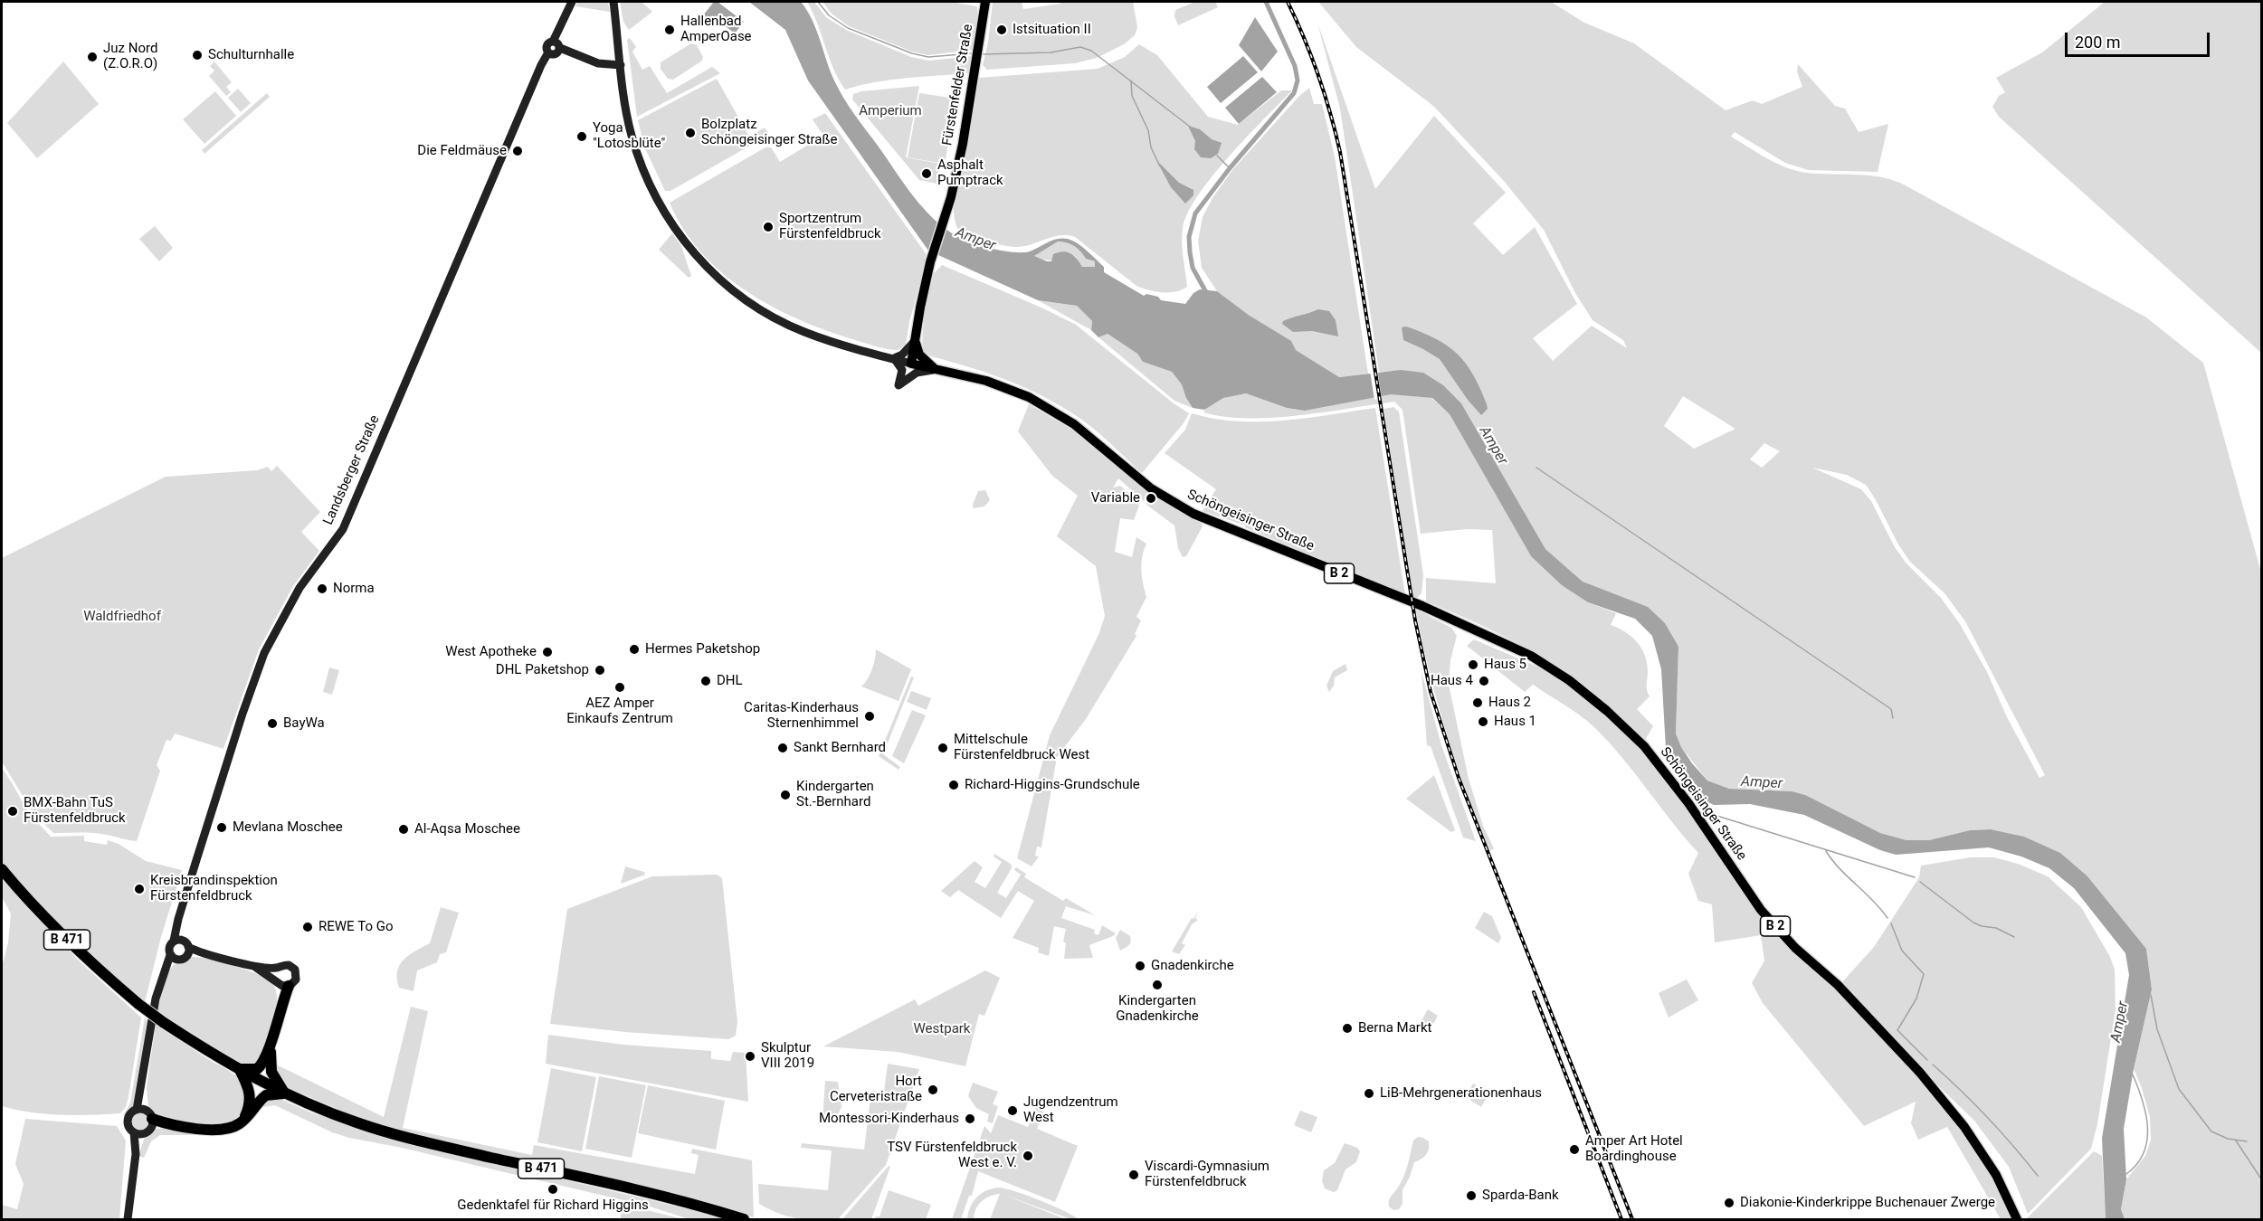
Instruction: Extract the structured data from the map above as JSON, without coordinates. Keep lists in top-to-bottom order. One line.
{"streets":{"highway":["B 471"],"main road":["Fürstenfelder Straße","Schöngeisinger Straße","B 2"],"street":["Landsberger Straße"]},"crossings":[["Fürstenfelder Straße","Schöngeisinger Straße"]],"water":["Amper"],"parks":["Amperium","Waldfriedhof","Westpark"],"places":["Hallenbad AmperOase","Istsituation II","Schulturnhalle","Juz Nord (Z.O.R.O)","Bolzplatz Schöngeisinger Straße","Yoga \"Lotosblüte\"","Die Feldmäuse","Asphalt Pumptrack","Sportzentrum Fürstenfeldbruck","Variable","Norma","Hermes Paketshop","West Apotheke","Haus 5","DHL Paketshop","DHL","Haus 4","AEZ Amper Einkaufs Zentrum","Haus 2","Caritas-Kinderhaus Sternenhimmel","Haus 1","BayWa","Sankt Bernhard","Mittelschule Fürstenfeldbruck West","Richard-Higgins-Grundschule","Kindergarten St.-Bernhard","BMX-Bahn TuS Fürstenfeldbruck","Mevlana Moschee","Al-Aqsa Moschee","Kreisbrandinspektion Fürstenfeldbruck","REWE To Go","Gnadenkirche","Kindergarten Gnadenkirche","Berna Markt","Skulptur VIII 2019","Hort Cerveteristraße","LiB-Mehrgenerationenhaus","Jugendzentrum West","Montessori-Kinderhaus","Amper Art Hotel Boardinghouse","TSV Fürstenfeldbruck West e. V.","Viscardi-Gymnasium Fürstenfeldbruck","Gedenktafel für Richard Higgins","Sparda-Bank","Diakonie-Kinderkrippe Buchenauer Zwerge"],"scale_bar":"200 m"}
